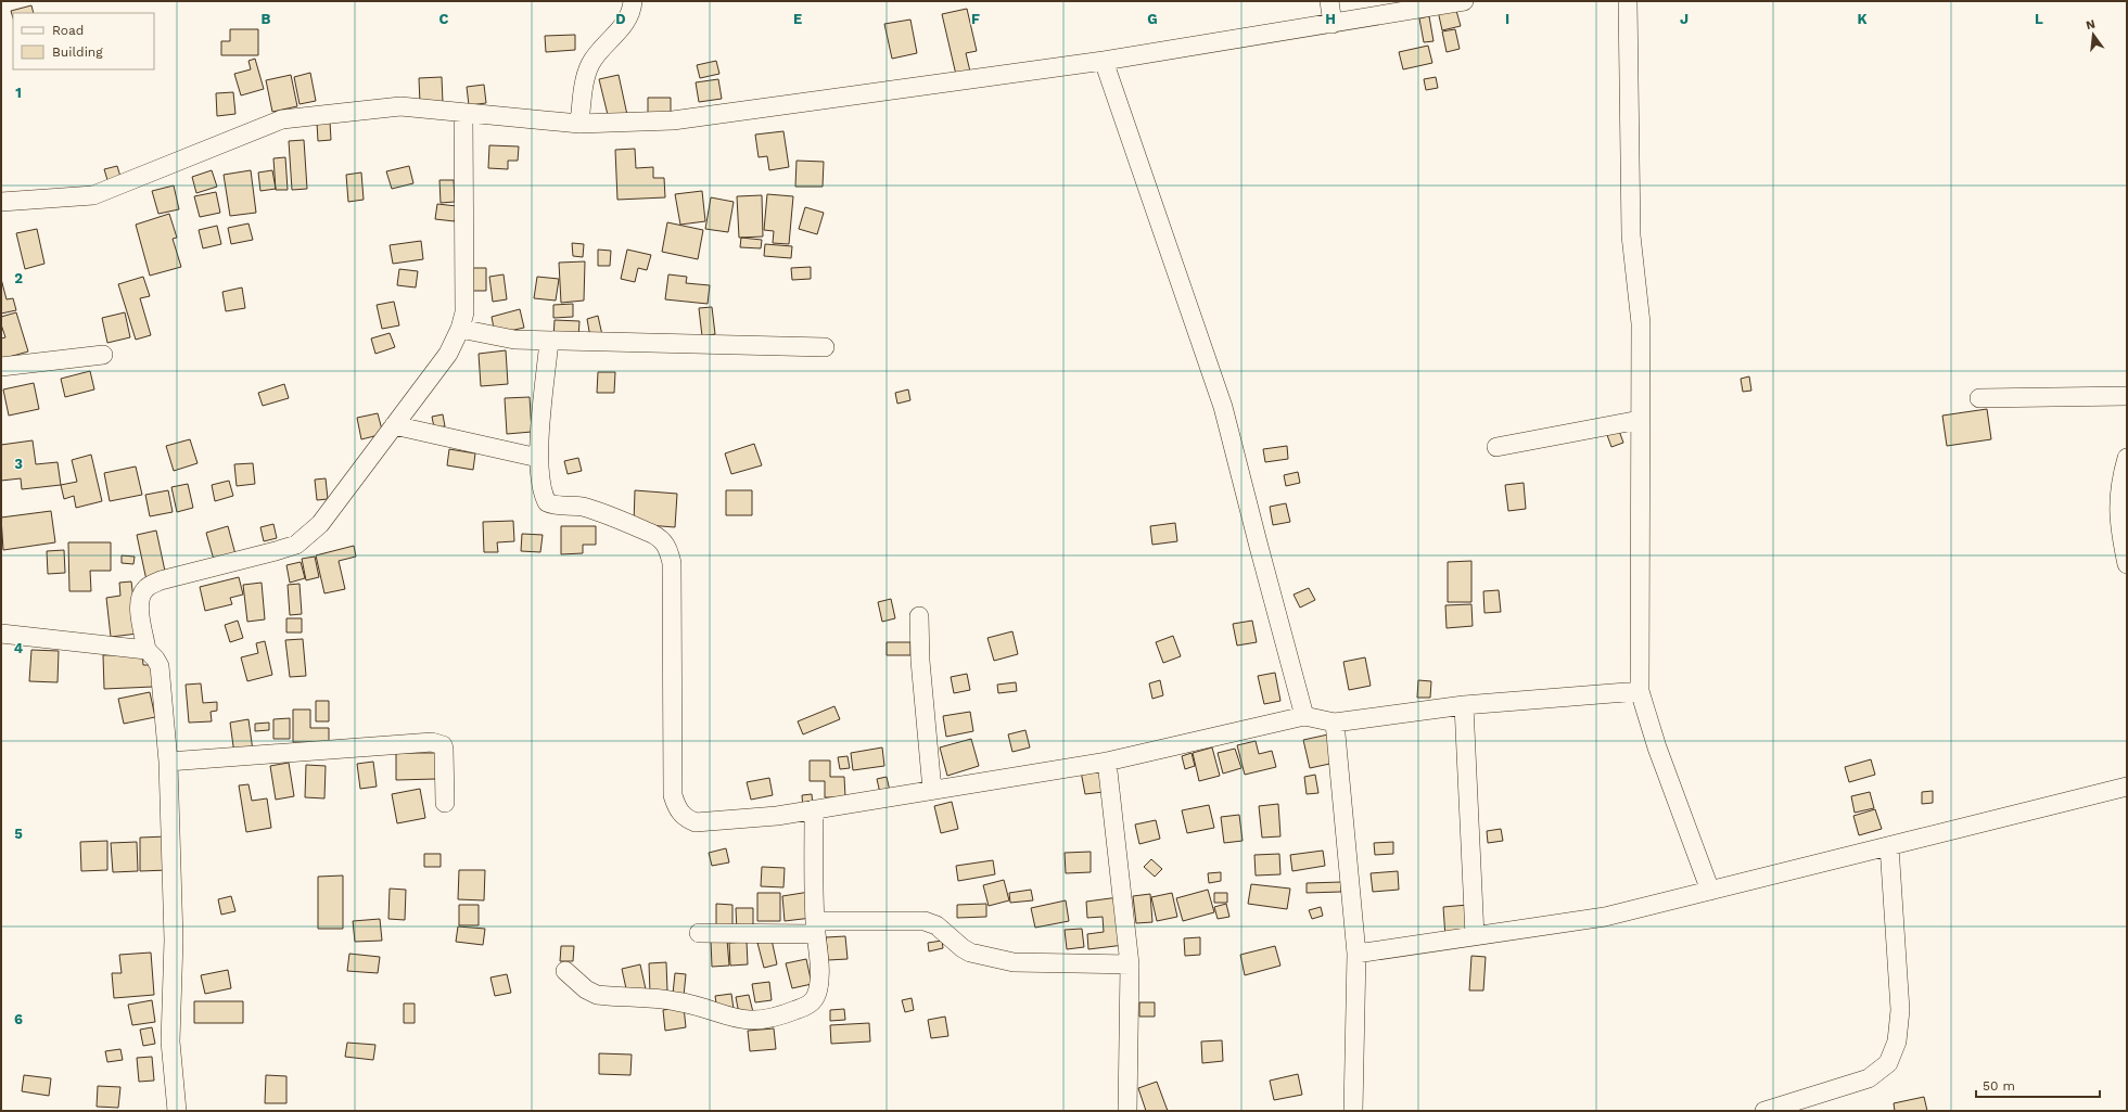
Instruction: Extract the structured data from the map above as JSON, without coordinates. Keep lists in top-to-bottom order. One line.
{"legend":["Road","Building"],"scale_bar":"50 m","north":"top","grid":{"columns":["B","C","D","E","F","G","H","I","J","K","L"],"rows":["1","2","3","4","5","6"]}}
